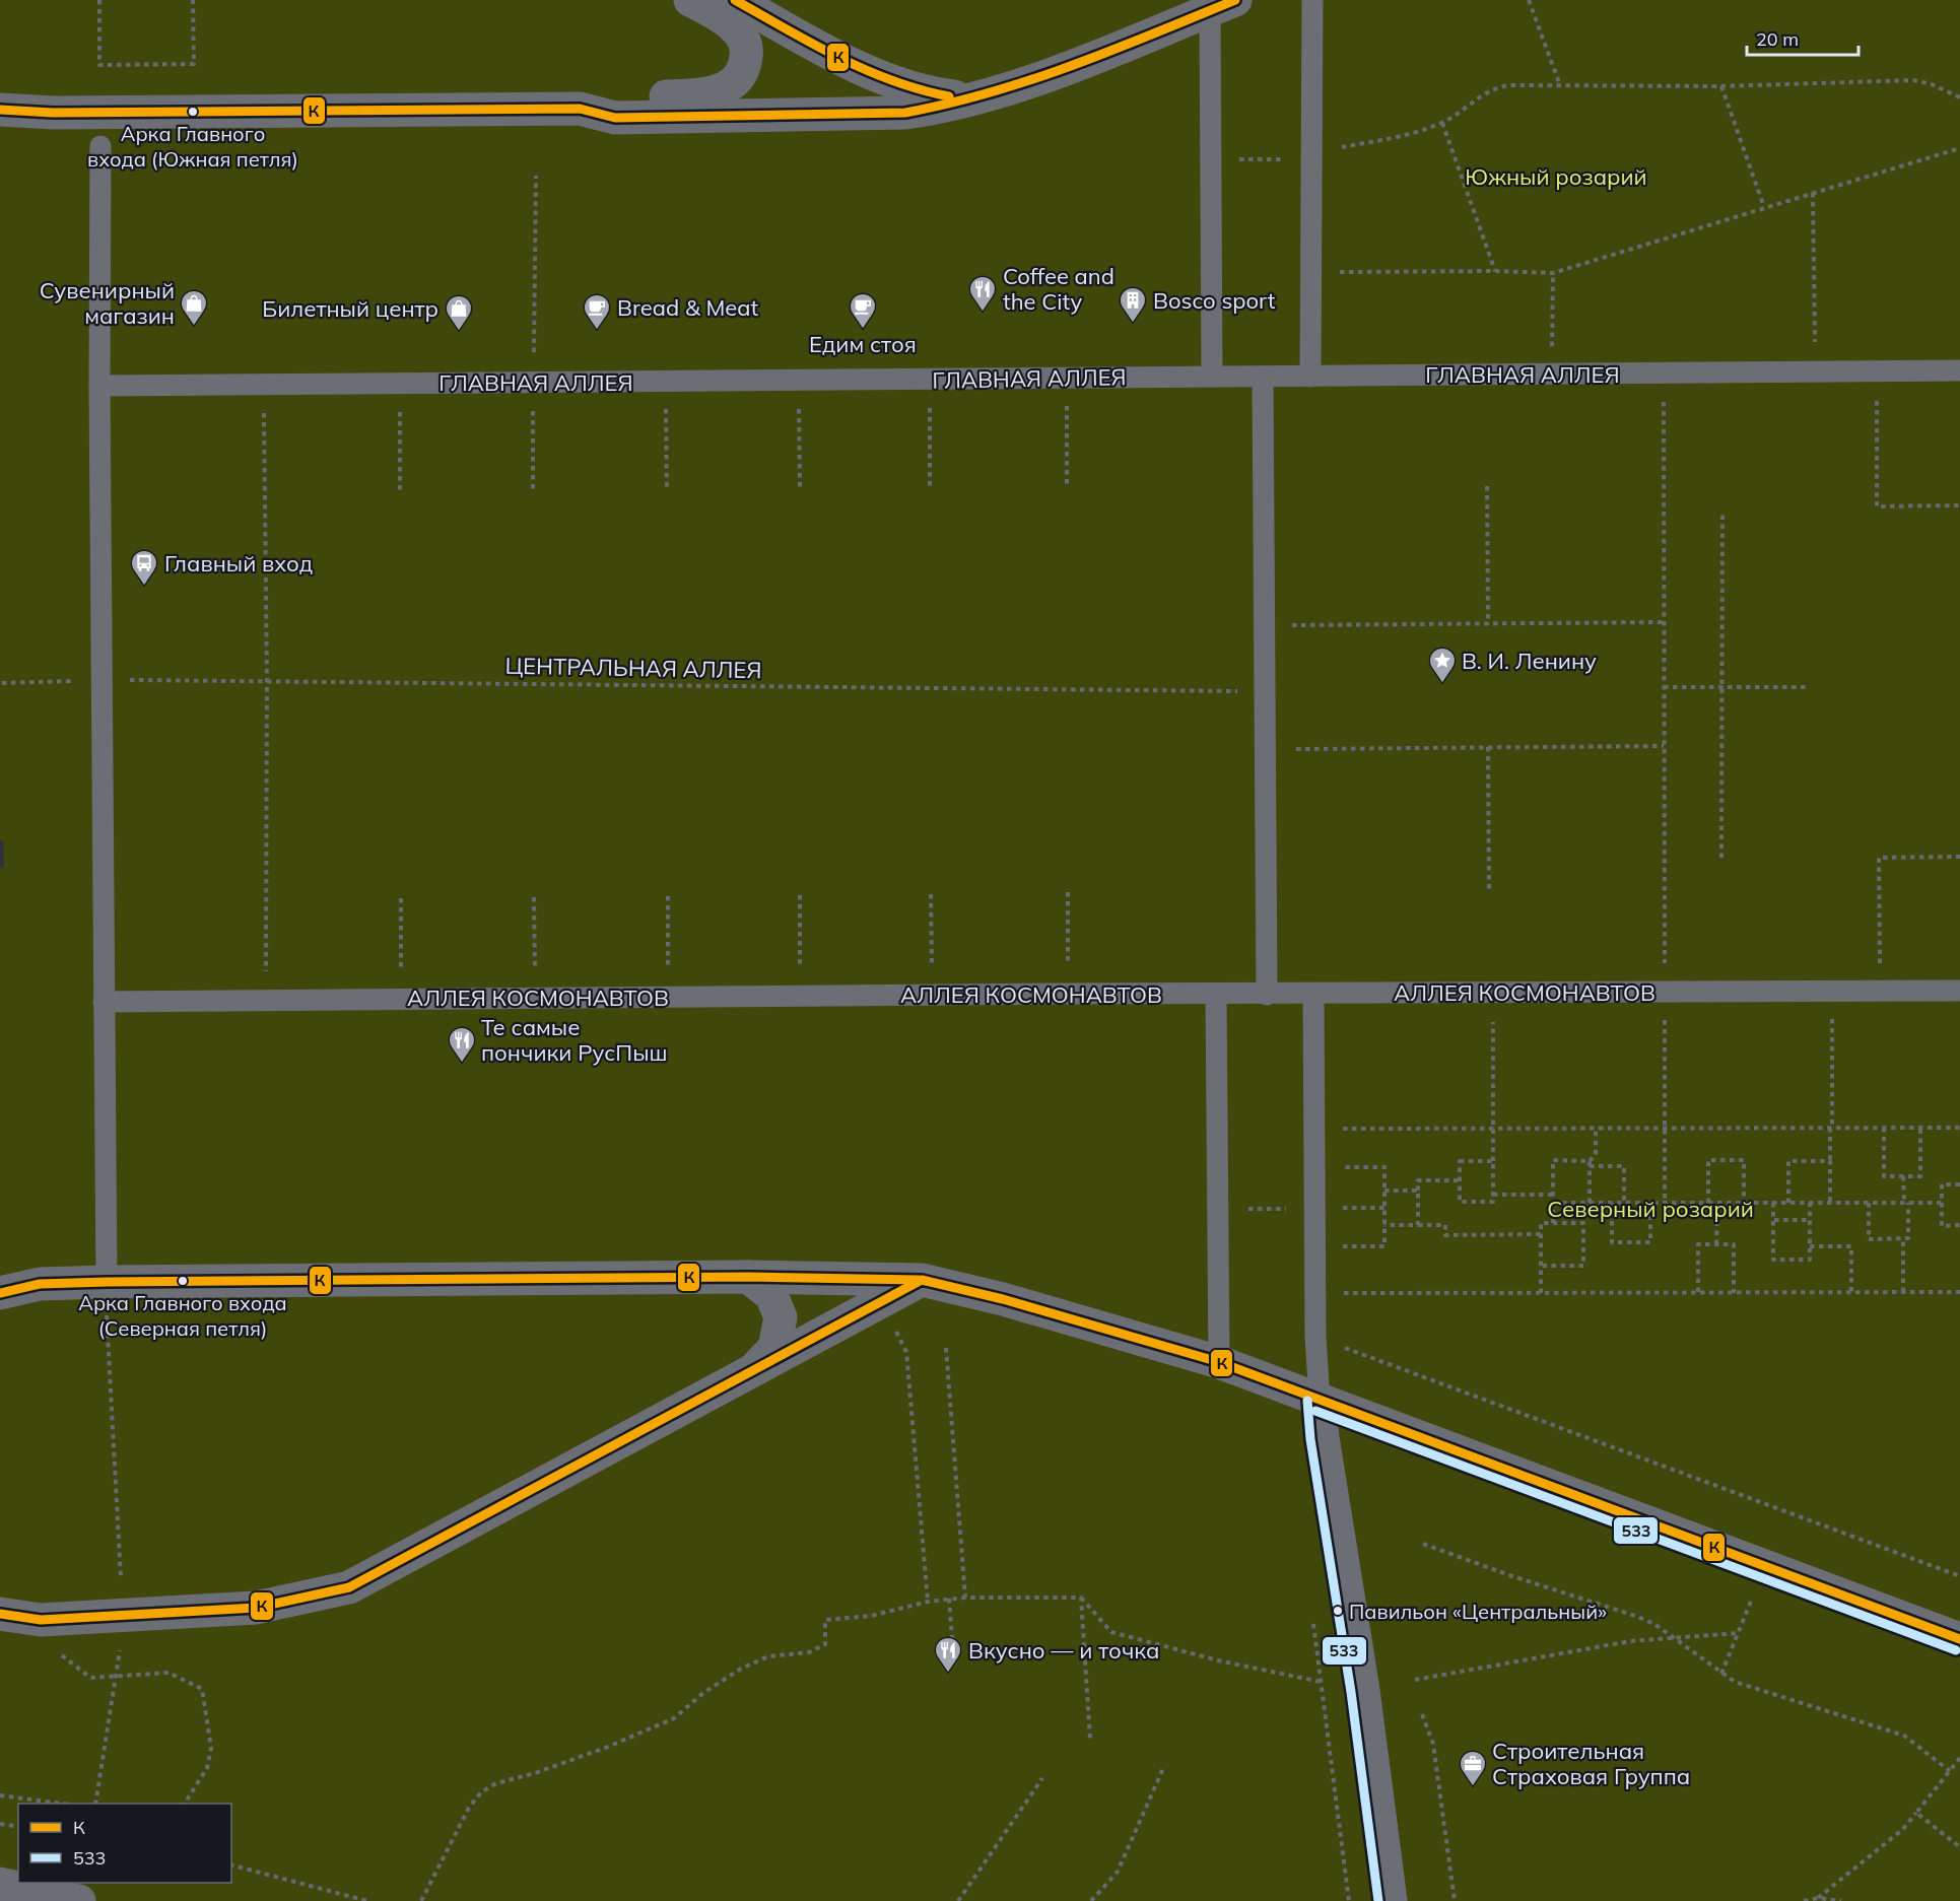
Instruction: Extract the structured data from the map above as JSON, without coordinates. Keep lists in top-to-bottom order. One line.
{"streets":{"lane":["ГЛАВНАЯ АЛЛЕЯ","АЛЛЕЯ КОСМОНАВТОВ"],"path":["ЦЕНТРАЛЬНАЯ АЛЛЕЯ"]},"parks":["Южный розарий","Северный розарий"],"places":{"other":["Арка Главного входа (Южная петля)","Арка Главного входа (Северная петля)","Павильон «Центральный»"],"restaurant":["Coffee and the City","Те самые пончики РусПыш","Вкусно — и точка"],"building":["Bosco sport"],"shop":["Сувенирный магазин","Билетный центр"],"cafe":["Едим стоя","Bread & Meat"],"bus stop":["Главный вход"],"place":["В. И. Ленину"],"office":["Строительная Страховая Группа"]},"lines":["transit line К","transit line 533"],"legend":["К","533"],"scale_bar":"20 m"}
